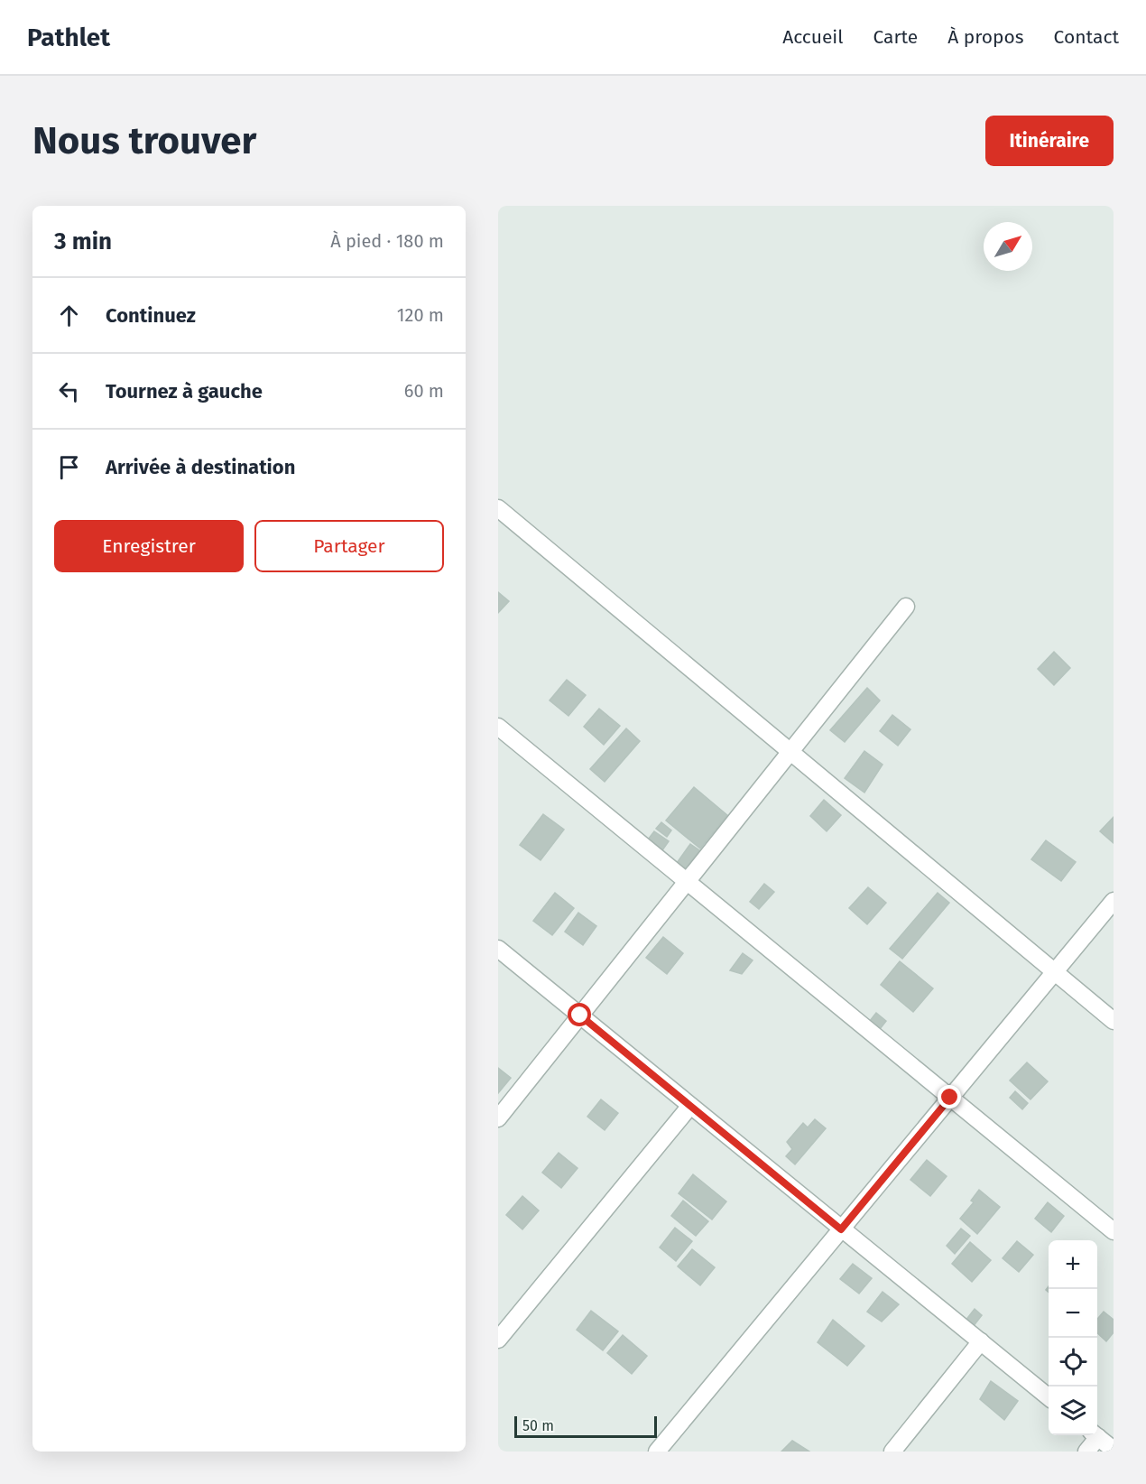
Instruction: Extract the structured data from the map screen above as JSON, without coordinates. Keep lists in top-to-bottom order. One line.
{"scale_bar":"50 m","north":"top right","page":{"header":"Pathlet","nav":["Accueil","Carte","À propos","Contact"],"buttons":["Itinéraire",["Enregistrer","Partager"]],"title":"Nous trouver","heading":["3 min","À pied · 180 m"],"list":[["Continuez","120 m"],["Tournez à gauche","60 m"],"Arrivée à destination"],"map_buttons":["+","−"],"scale":"50 m"}}
